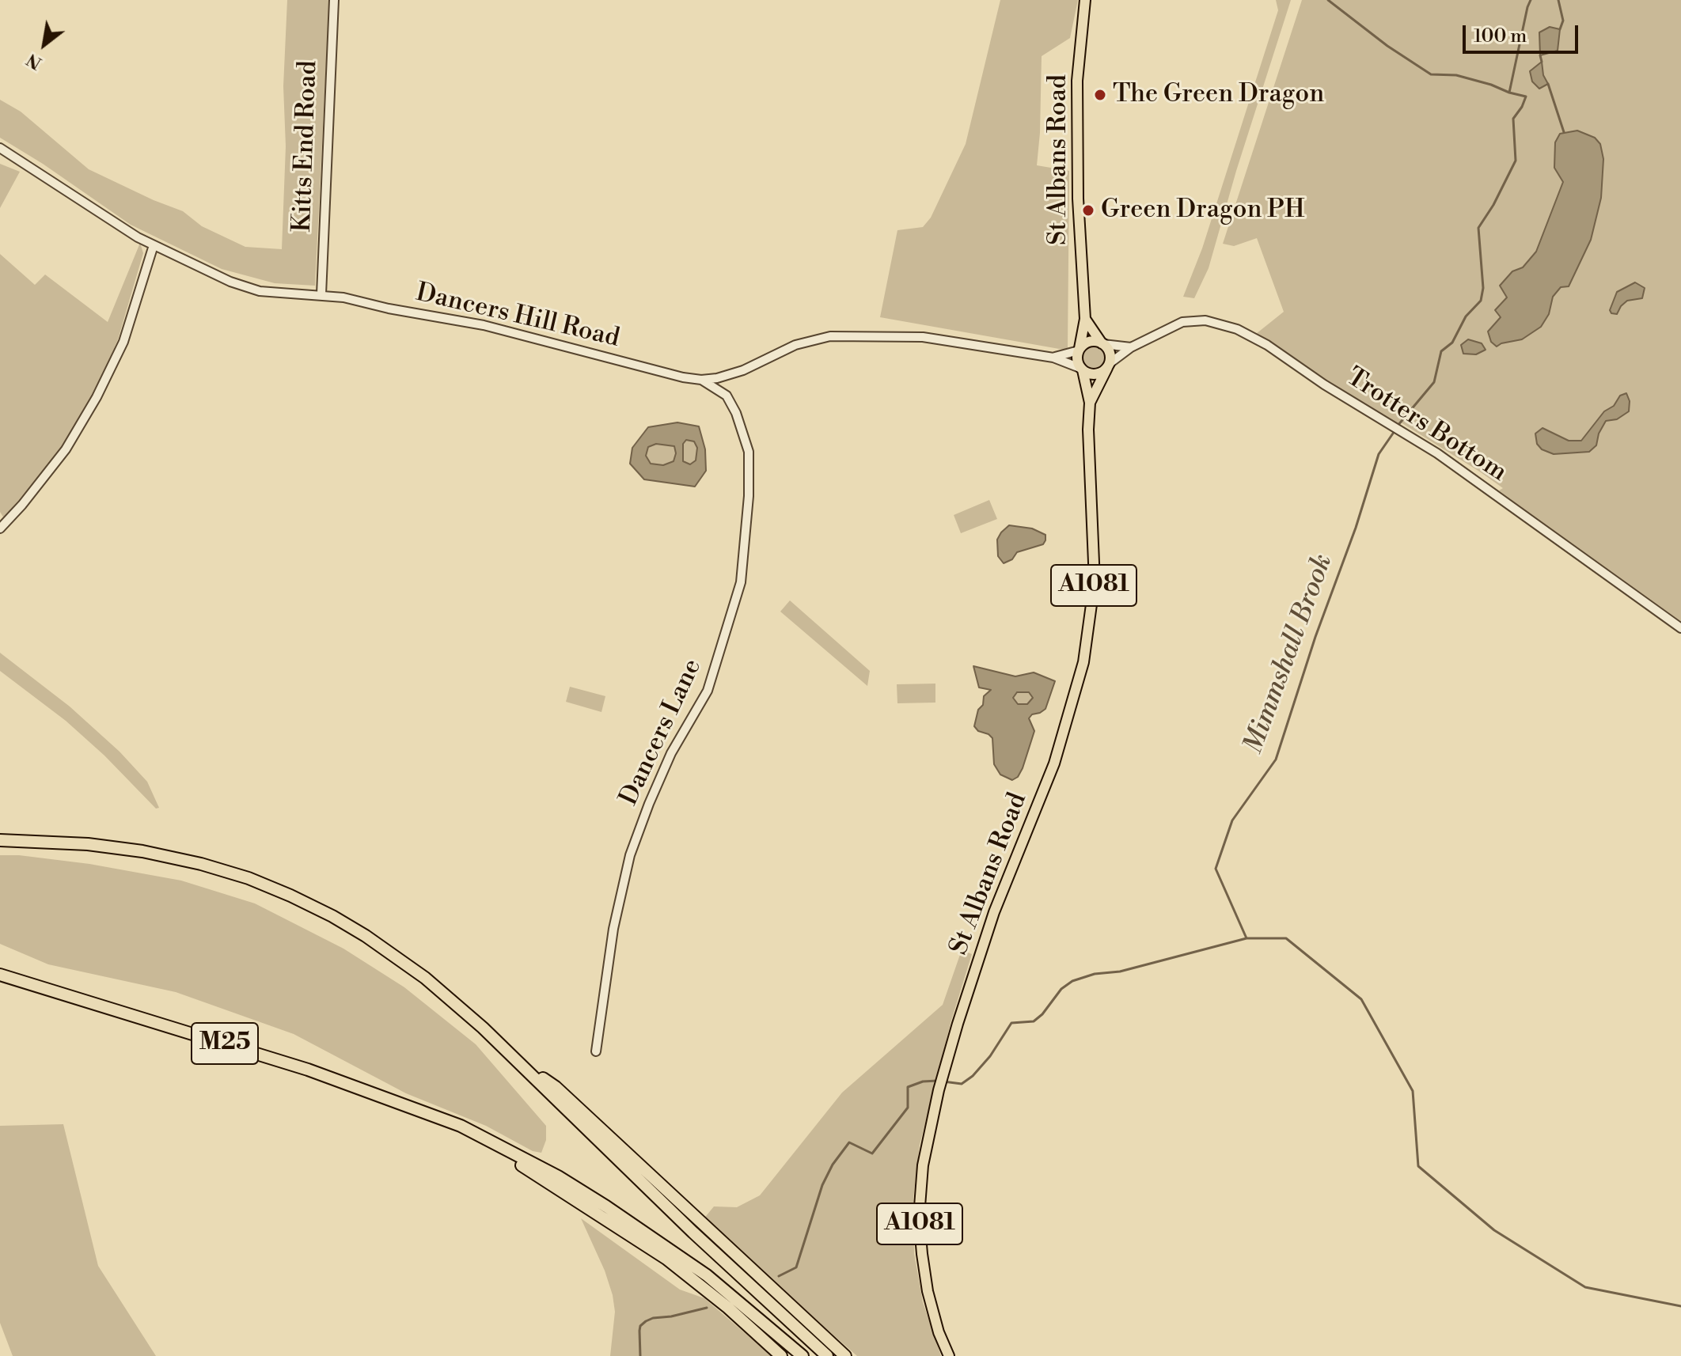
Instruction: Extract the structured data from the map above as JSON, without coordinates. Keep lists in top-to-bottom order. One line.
{"streets":{"highway":["M25"],"main road":["St Albans Road","A1081"],"street":["Kitts End Road","Dancers Hill Road","Trotters Bottom","Dancers Lane"]},"crossings":[["Kitts End Road","Dancers Hill Road"],["St Albans Road","Dancers Hill Road"],["St Albans Road","Trotters Bottom"],["Dancers Hill Road","Trotters Bottom"],["Dancers Hill Road","Dancers Lane"]],"water":["Mimmshall Brook"],"places":["The Green Dragon","Green Dragon PH"],"scale_bar":"100 m","north":"bottom left"}
